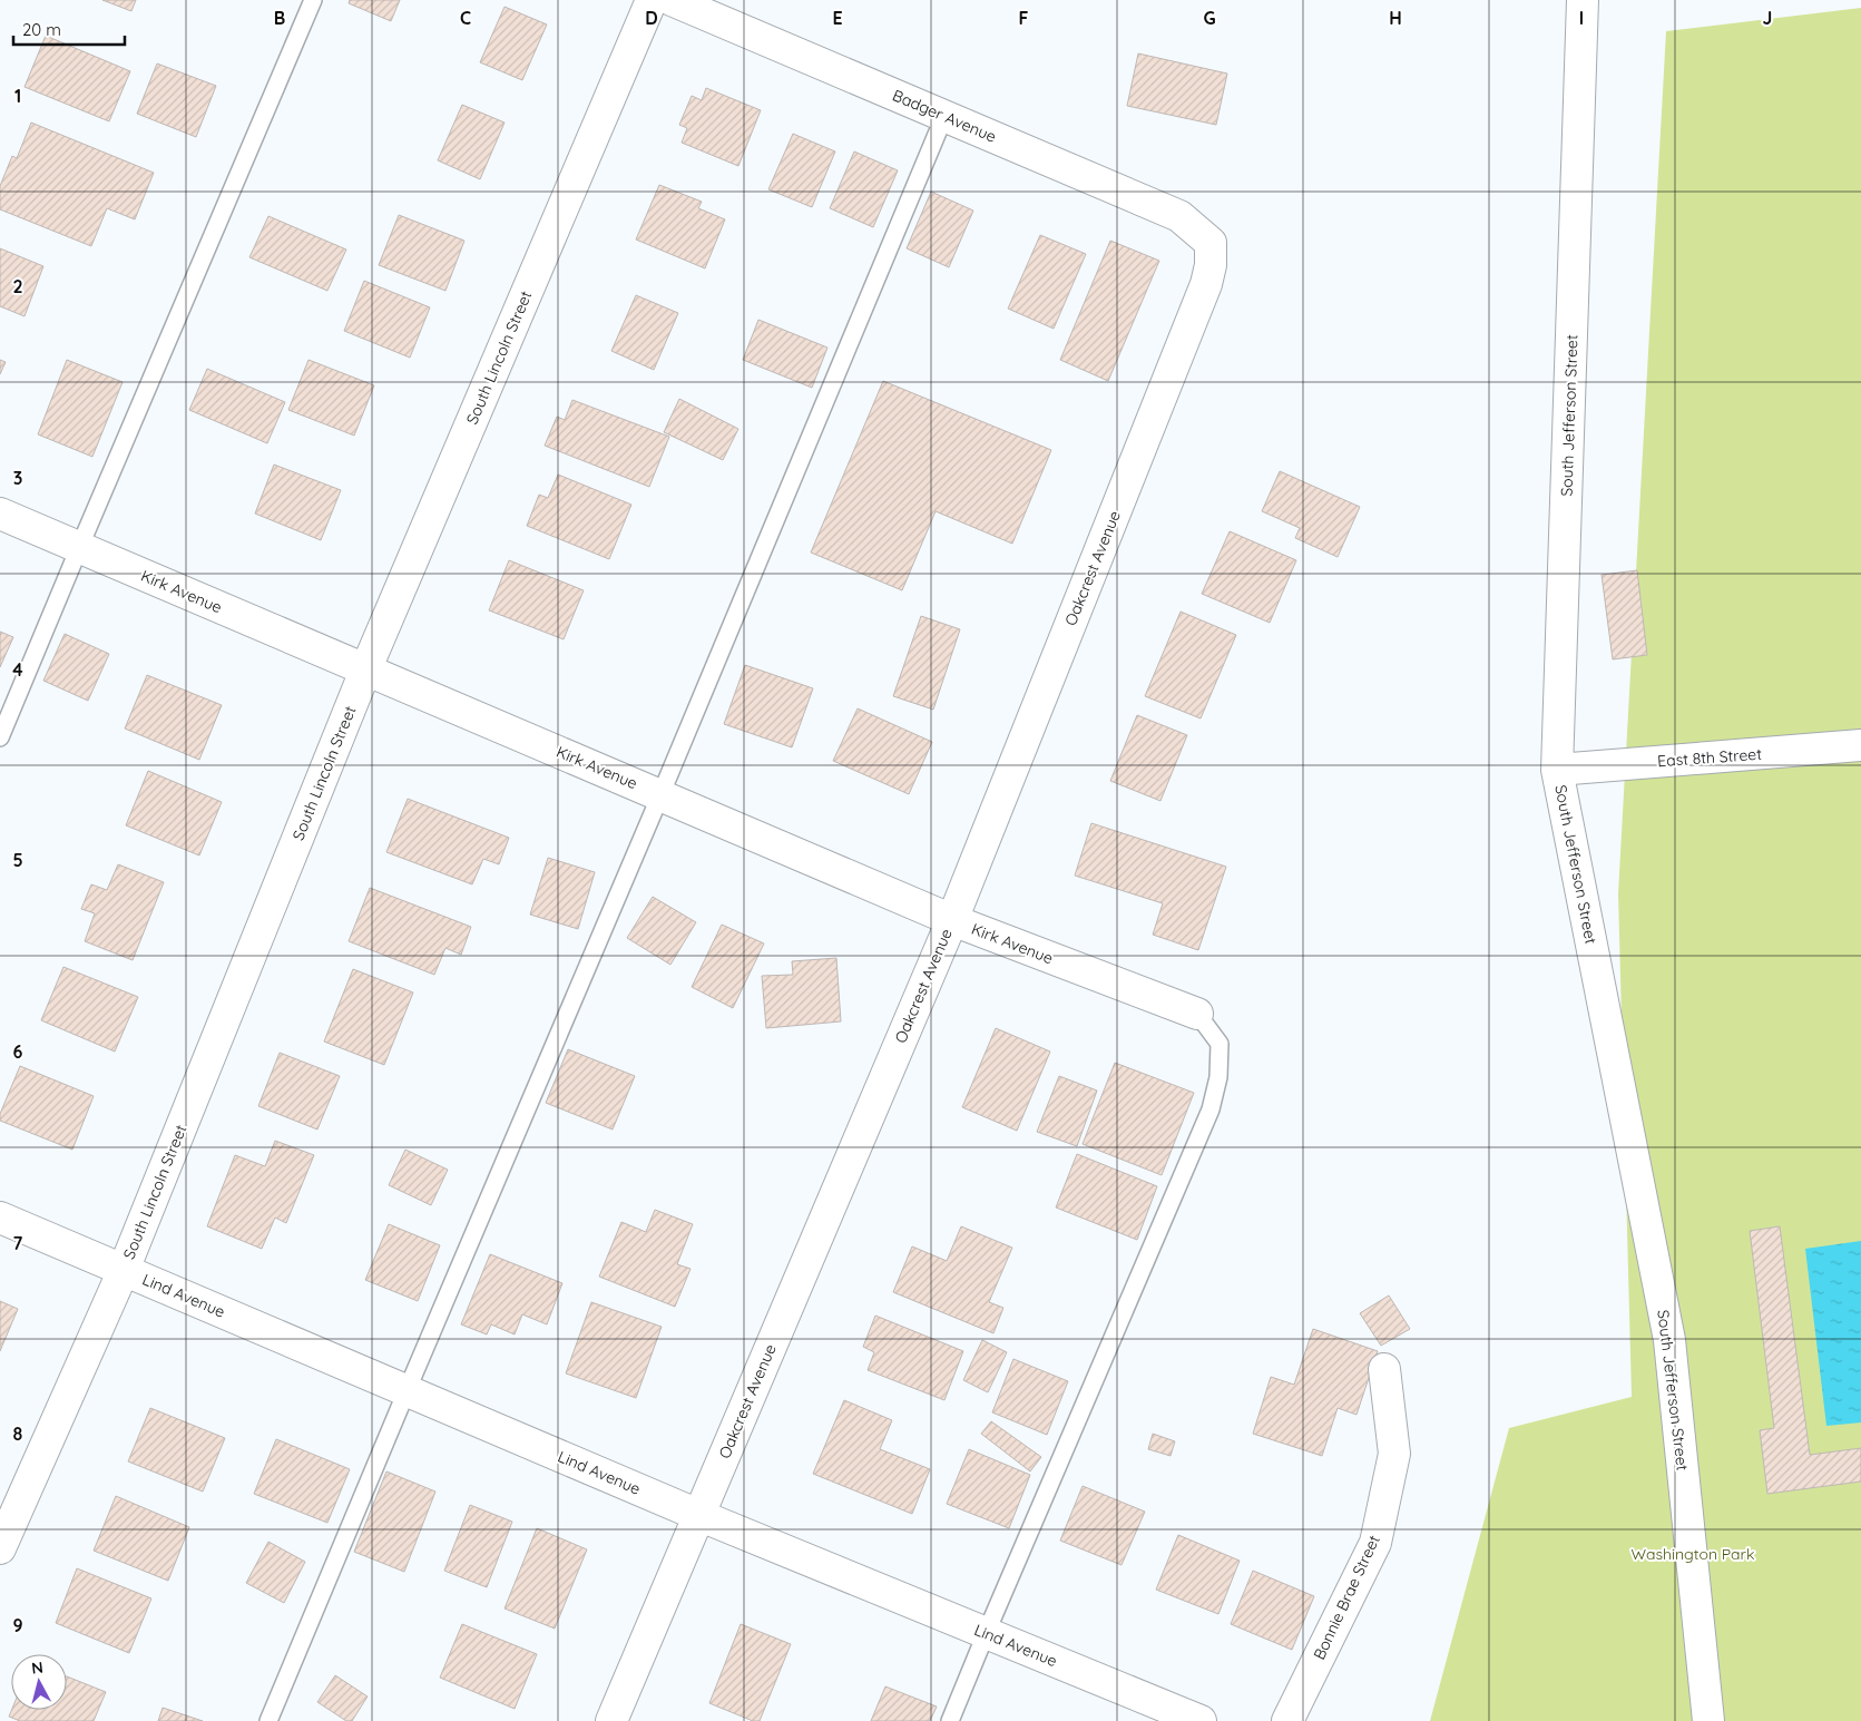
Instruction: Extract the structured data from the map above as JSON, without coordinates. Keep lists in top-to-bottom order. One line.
{"streets":{"street":["Badger Avenue","South Lincoln Street","South Jefferson Street","Oakcrest Avenue","Kirk Avenue","East 8th Street","Lind Avenue","Bonnie Brae Street"]},"crossings":[["Badger Avenue","Oakcrest Avenue"],["South Lincoln Street","Kirk Avenue"],["South Lincoln Street","Lind Avenue"],["South Jefferson Street","East 8th Street"],["Oakcrest Avenue","Kirk Avenue"],["Oakcrest Avenue","Lind Avenue"]],"parks":["Washington Park"],"scale_bar":"20 m","north":"top","grid":{"columns":["B","C","D","E","F","G","H","I","J"],"rows":["1","2","3","4","5","6","7","8","9"]}}
